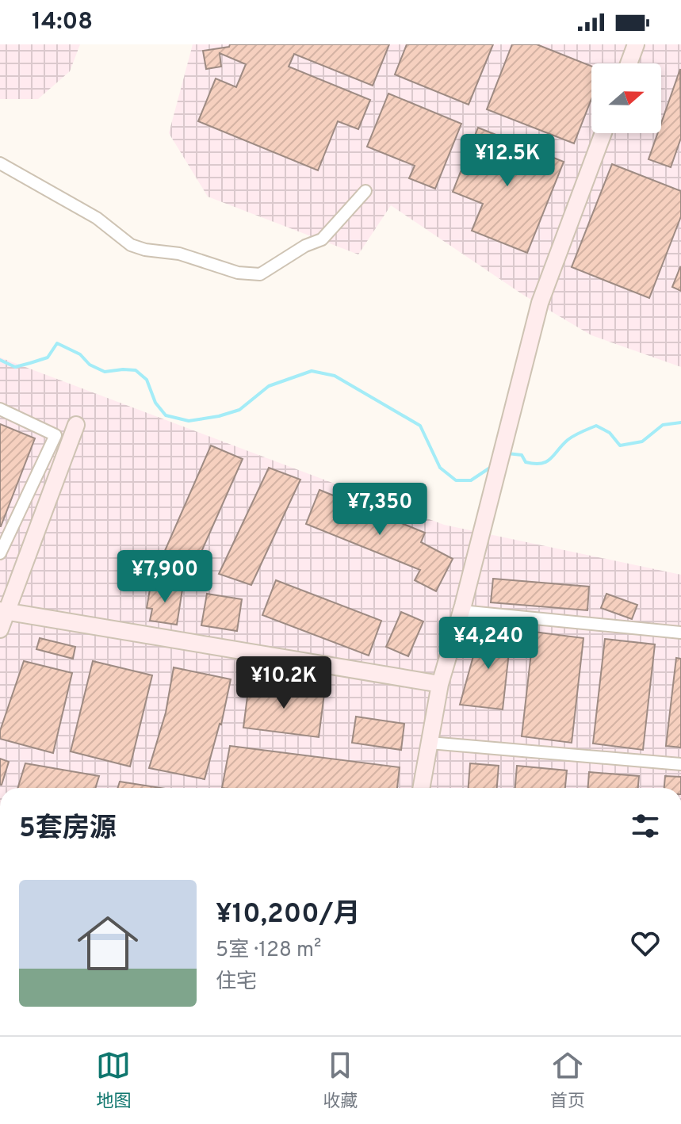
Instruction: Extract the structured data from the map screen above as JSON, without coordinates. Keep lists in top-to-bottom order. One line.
{"north":"right","page":{"status":"14:08","price":["¥12.5K","¥7,350","¥7,900","¥4,240","¥10.2K"],"heading":"5套房源","list":[{"name":"¥10,200/月","note":"5室 · 128 m² · 住宅"}],"tabs":["地图","收藏","首页"]}}
